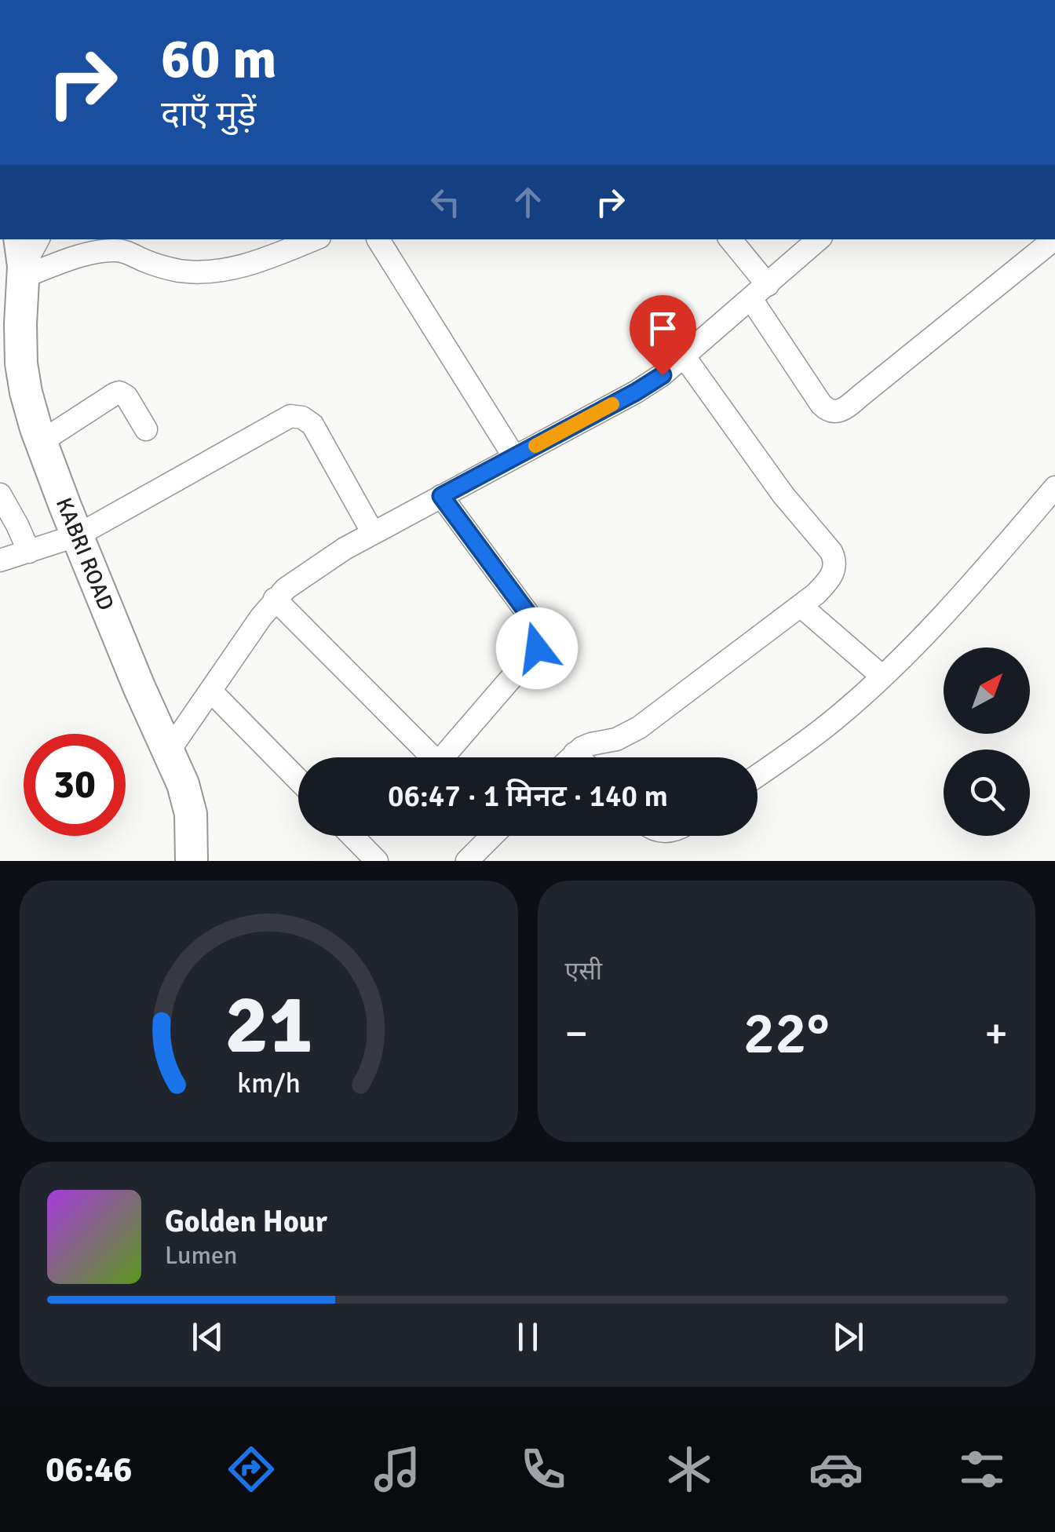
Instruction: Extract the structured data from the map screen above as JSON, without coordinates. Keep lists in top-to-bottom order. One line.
{"streets":{"street":["KABRI ROAD"]},"north":"top right","page":{"turn":["60 m","दाएँ मुड़ें"],"limit":"30","trip":"06:47 · 1 मिनट · 140 m","tile":"एसी","heat":["−","22°","+"],"song":["Golden Hour","Lumen"],"tabs":"06:46","gauge":["21","km/h"]}}
